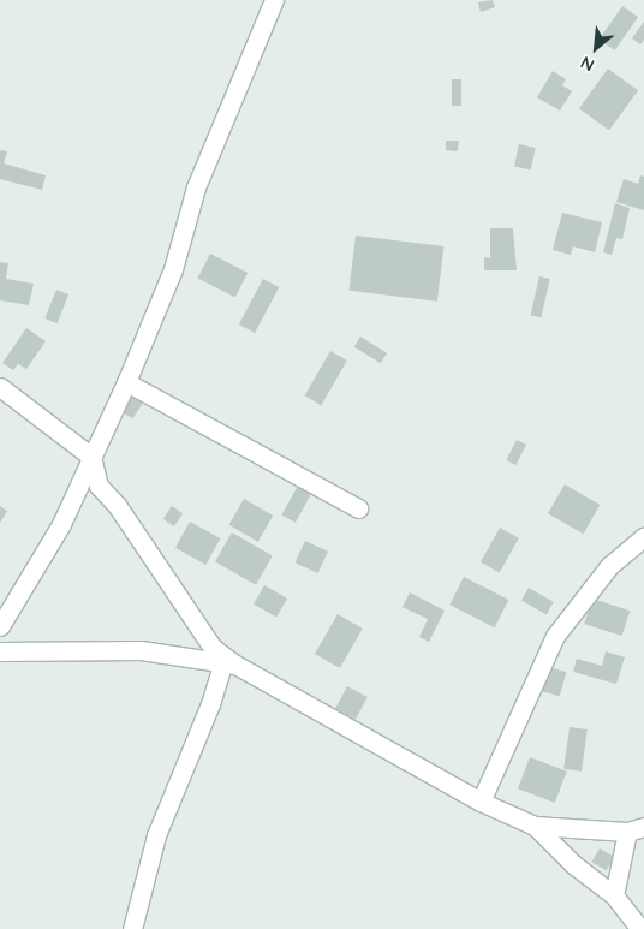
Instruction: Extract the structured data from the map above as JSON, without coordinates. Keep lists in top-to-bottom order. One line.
{"north":"bottom left"}
